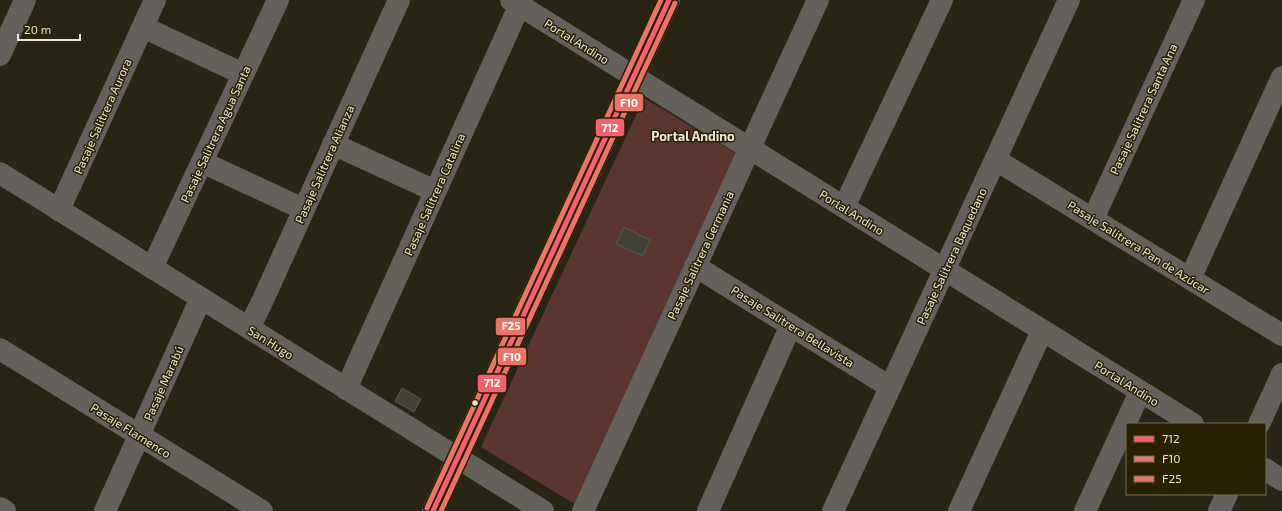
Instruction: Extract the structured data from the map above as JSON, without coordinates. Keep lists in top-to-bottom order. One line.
{"streets":{"street":["Portal Andino","Pasaje Salitrera Santa Ana","Pasaje Salitrera Aurora","Pasaje Salitrera Agua Santa","Pasaje Salitrera Alianza","Pasaje Salitrera Catalina","Pasaje Salitrera Pan de Azúcar","Pasaje Salitrera Germania","Pasaje Salitrera Baquedano","Pasaje Salitrera Bellavista","San Hugo","Pasaje Marabú","Pasaje Flamenco"]},"crossings":[["Portal Andino","Pasaje Salitrera Catalina"],["Portal Andino","Pasaje Salitrera Germania"],["Portal Andino","Pasaje Salitrera Baquedano"],["Pasaje Salitrera Santa Ana","Pasaje Salitrera Pan de Azúcar"],["Pasaje Salitrera Aurora","San Hugo"],["Pasaje Salitrera Agua Santa","San Hugo"],["Pasaje Salitrera Alianza","San Hugo"],["Pasaje Salitrera Catalina","San Hugo"],["Pasaje Salitrera Pan de Azúcar","Pasaje Salitrera Baquedano"],["Pasaje Salitrera Germania","Pasaje Salitrera Bellavista"],["Pasaje Salitrera Baquedano","Pasaje Salitrera Bellavista"],["San Hugo","Pasaje Marabú"],["Pasaje Marabú","Pasaje Flamenco"]],"districts":["Portal Andino"],"lines":["transit line 712","transit line F25","transit line F10"],"legend":["712","F10","F25"],"scale_bar":"20 m"}
